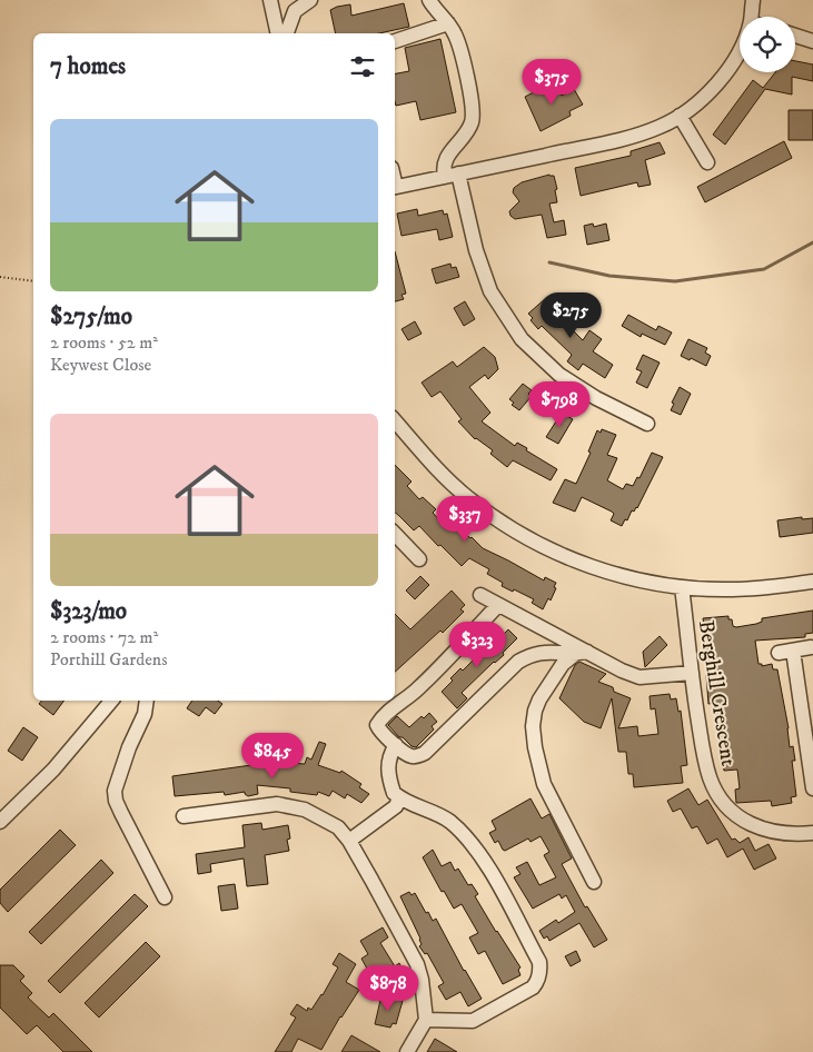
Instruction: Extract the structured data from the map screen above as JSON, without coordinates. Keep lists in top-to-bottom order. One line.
{"streets":{"street":["Berghill Crescent"]},"page":{"heading":"7 homes","price":["$375","$275","$798","$337","$323","$845","$878"],"list":[{"name":"$275/mo","note":"2 rooms · 52 m² · Keywest Close"},{"name":"$323/mo","note":"2 rooms · 72 m² · Porthill Gardens"}]}}
